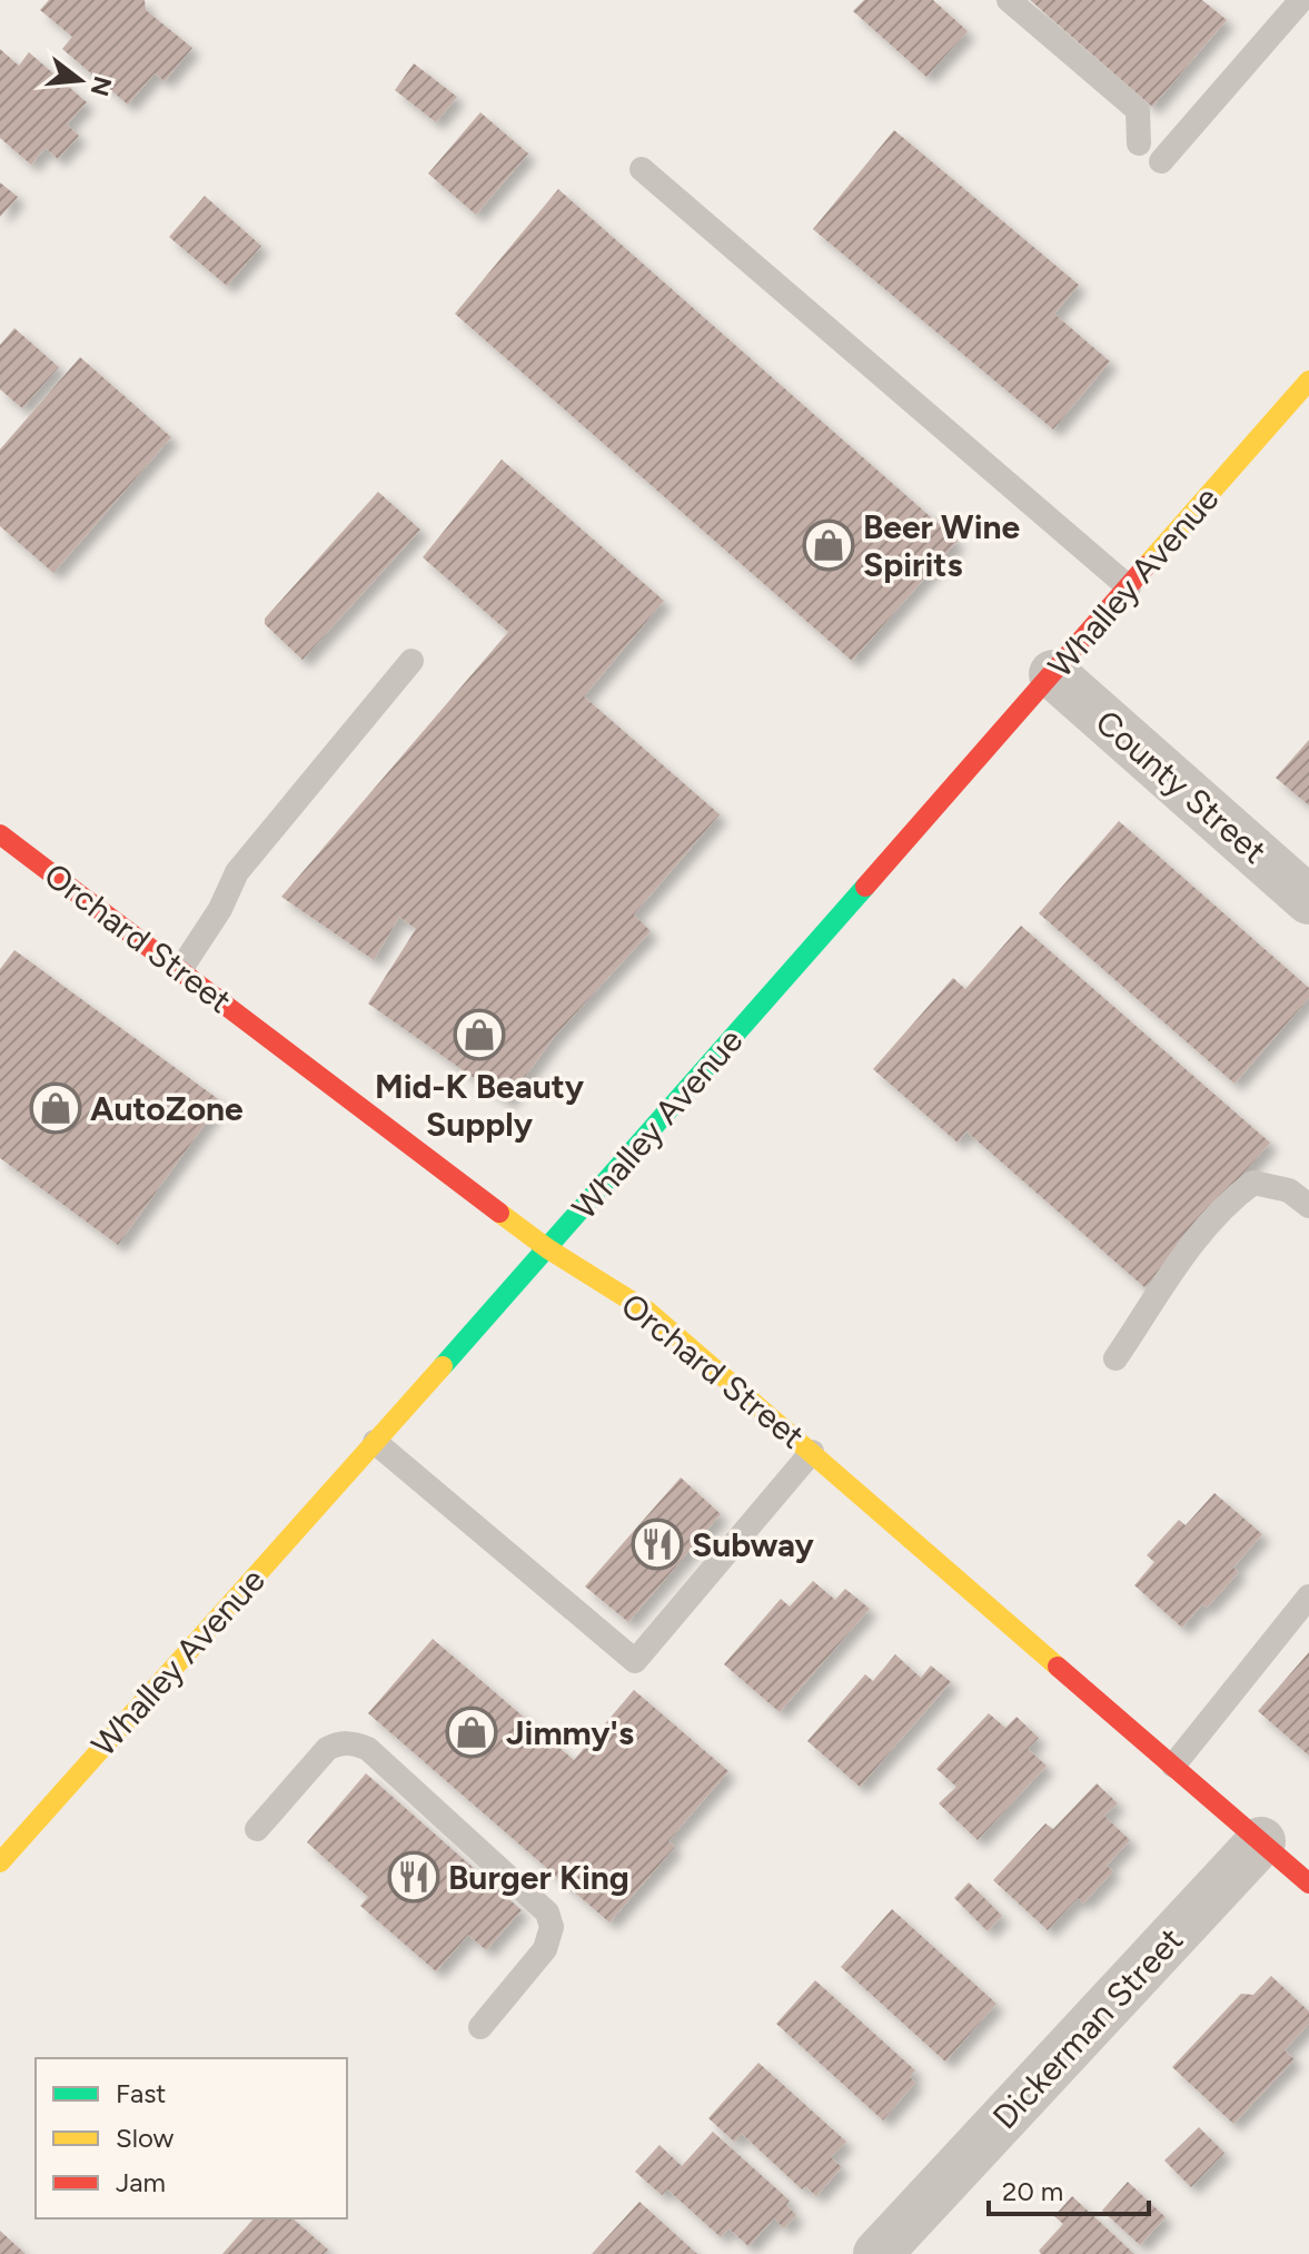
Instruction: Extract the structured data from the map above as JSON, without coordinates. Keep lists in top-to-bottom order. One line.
{"streets":{"main road":["Whalley Avenue","Orchard Street"],"street":["County Street","Dickerman Street"]},"crossings":[["Whalley Avenue","County Street"],["Whalley Avenue","Orchard Street"],["Orchard Street","Dickerman Street"]],"places":{"shop":["Beer Wine Spirits","Mid-K Beauty Supply","AutoZone","Jimmy's"],"restaurant":["Subway","Burger King"]},"legend":["Fast","Slow","Jam"],"scale_bar":"20 m","north":"right"}
